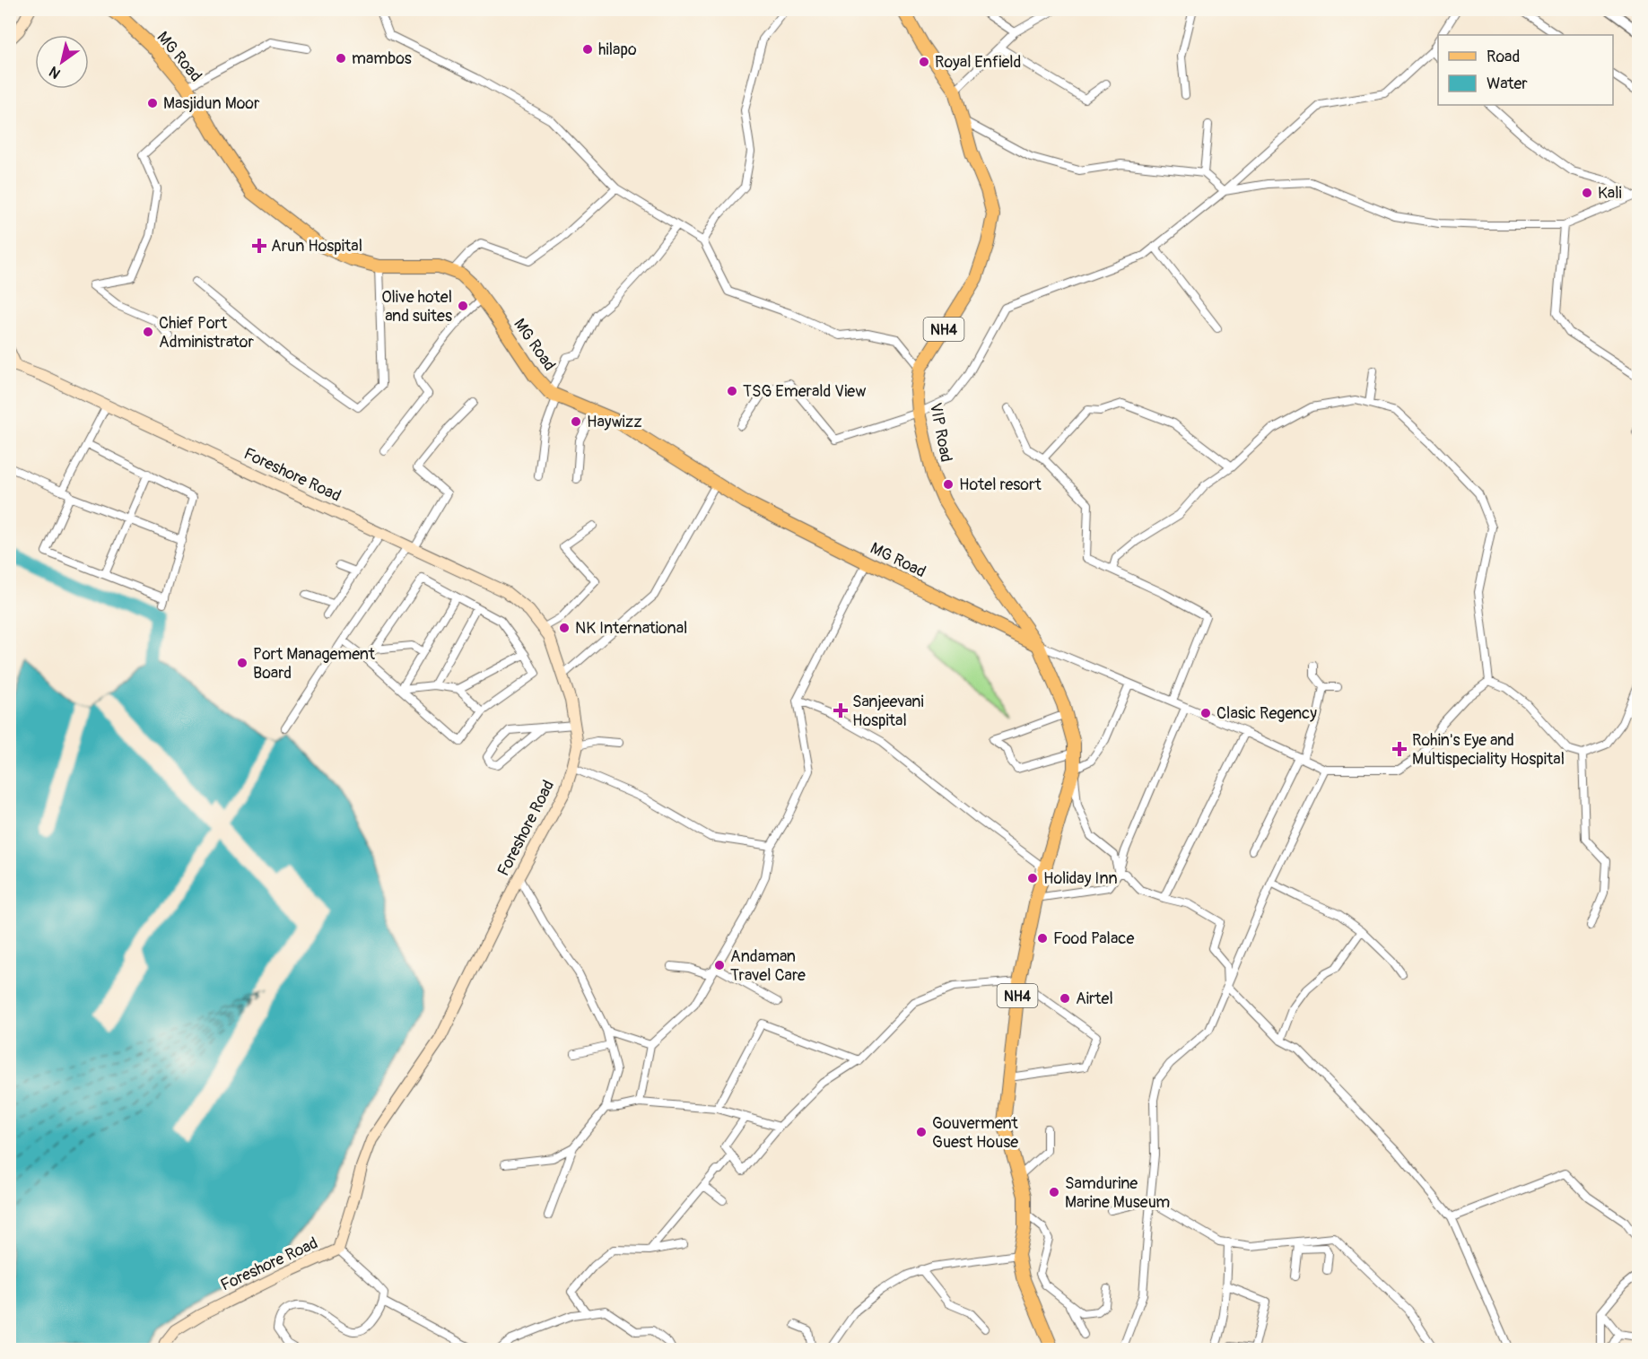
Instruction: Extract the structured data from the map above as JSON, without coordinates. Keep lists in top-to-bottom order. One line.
{"streets":{"main road":["MG Road","NH4","VIP Road","Foreshore Road"]},"crossings":[["MG Road","NH4"],["MG Road","VIP Road"],["NH4","VIP Road"]],"places":{"other":["hilapo","mambos","Royal Enfield","Masjidun Moor","Kali","Olive hotel and suites","Chief Port Administrator","TSG Emerald View","Haywizz","Hotel resort","NK International","Port Management Board","Clasic Regency","Holiday Inn","Food Palace","Andaman Travel Care","Airtel","Gouverment Guest House","Samdurine Marine Museum"],"health":["Arun Hospital","Sanjeevani Hospital","Rohin's Eye and Multispeciality Hospital"]},"legend":["Road","Water"],"north":"bottom left"}
